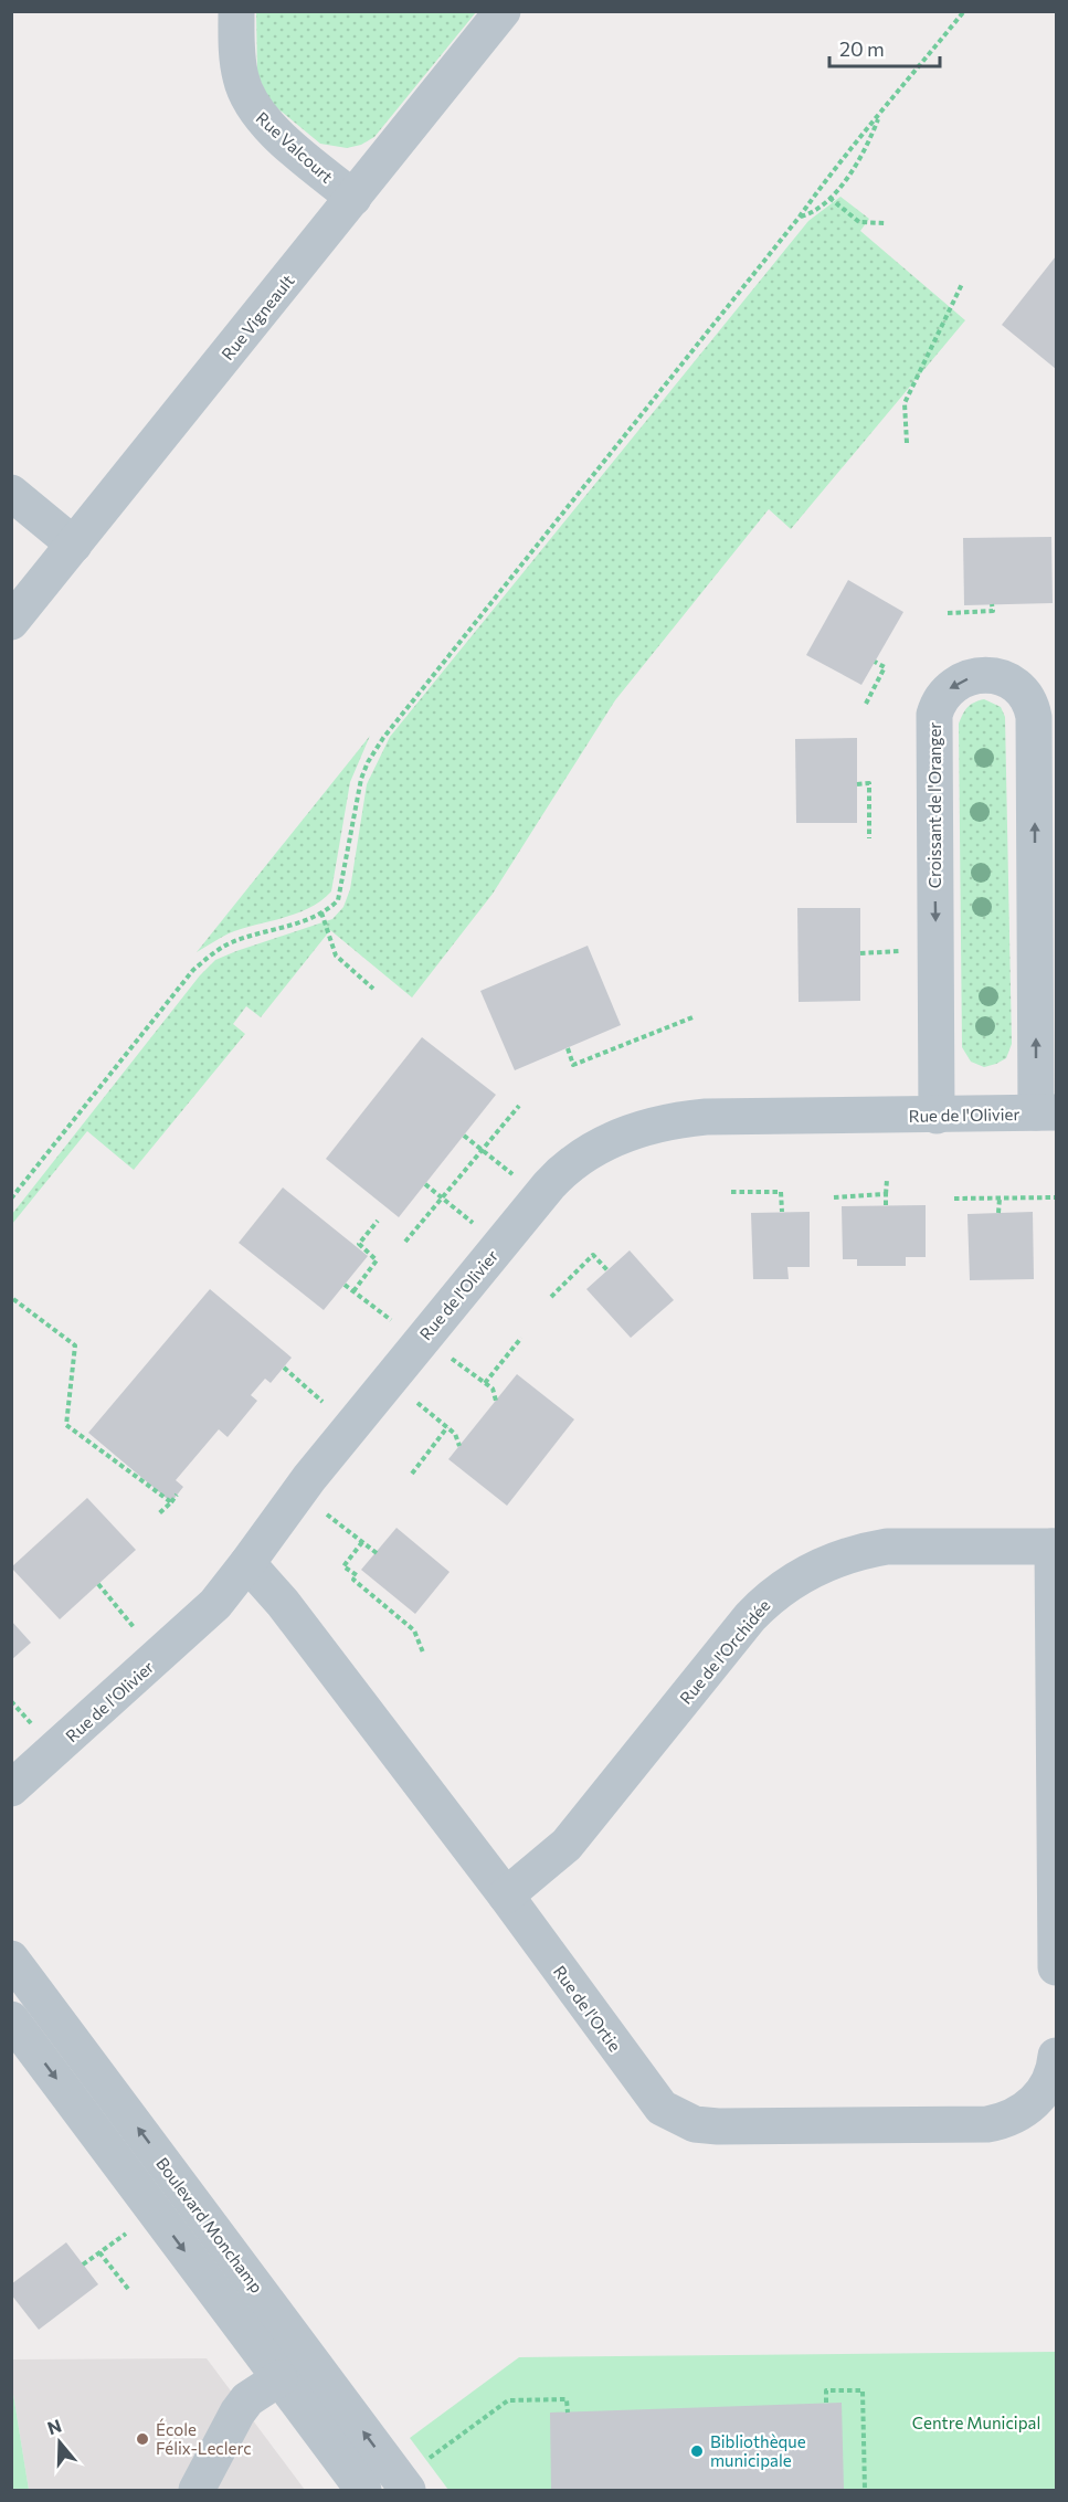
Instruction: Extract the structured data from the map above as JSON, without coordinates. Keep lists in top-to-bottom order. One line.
{"streets":{"street":["Rue Valcourt","Rue Vigneault","Croissant de l'Oranger","Rue de l'Olivier","Rue de l'Orchidée","Rue de l'Ortie","Boulevard Monchamp"]},"crossings":[["Rue Valcourt","Rue Vigneault"],["Croissant de l'Oranger","Rue de l'Olivier"],["Rue de l'Olivier","Rue de l'Ortie"],["Rue de l'Orchidée","Rue de l'Ortie"]],"parks":["Centre Municipal"],"places":["École Félix-Leclerc","Bibliothèque municipale"],"scale_bar":"20 m","north":"top"}
